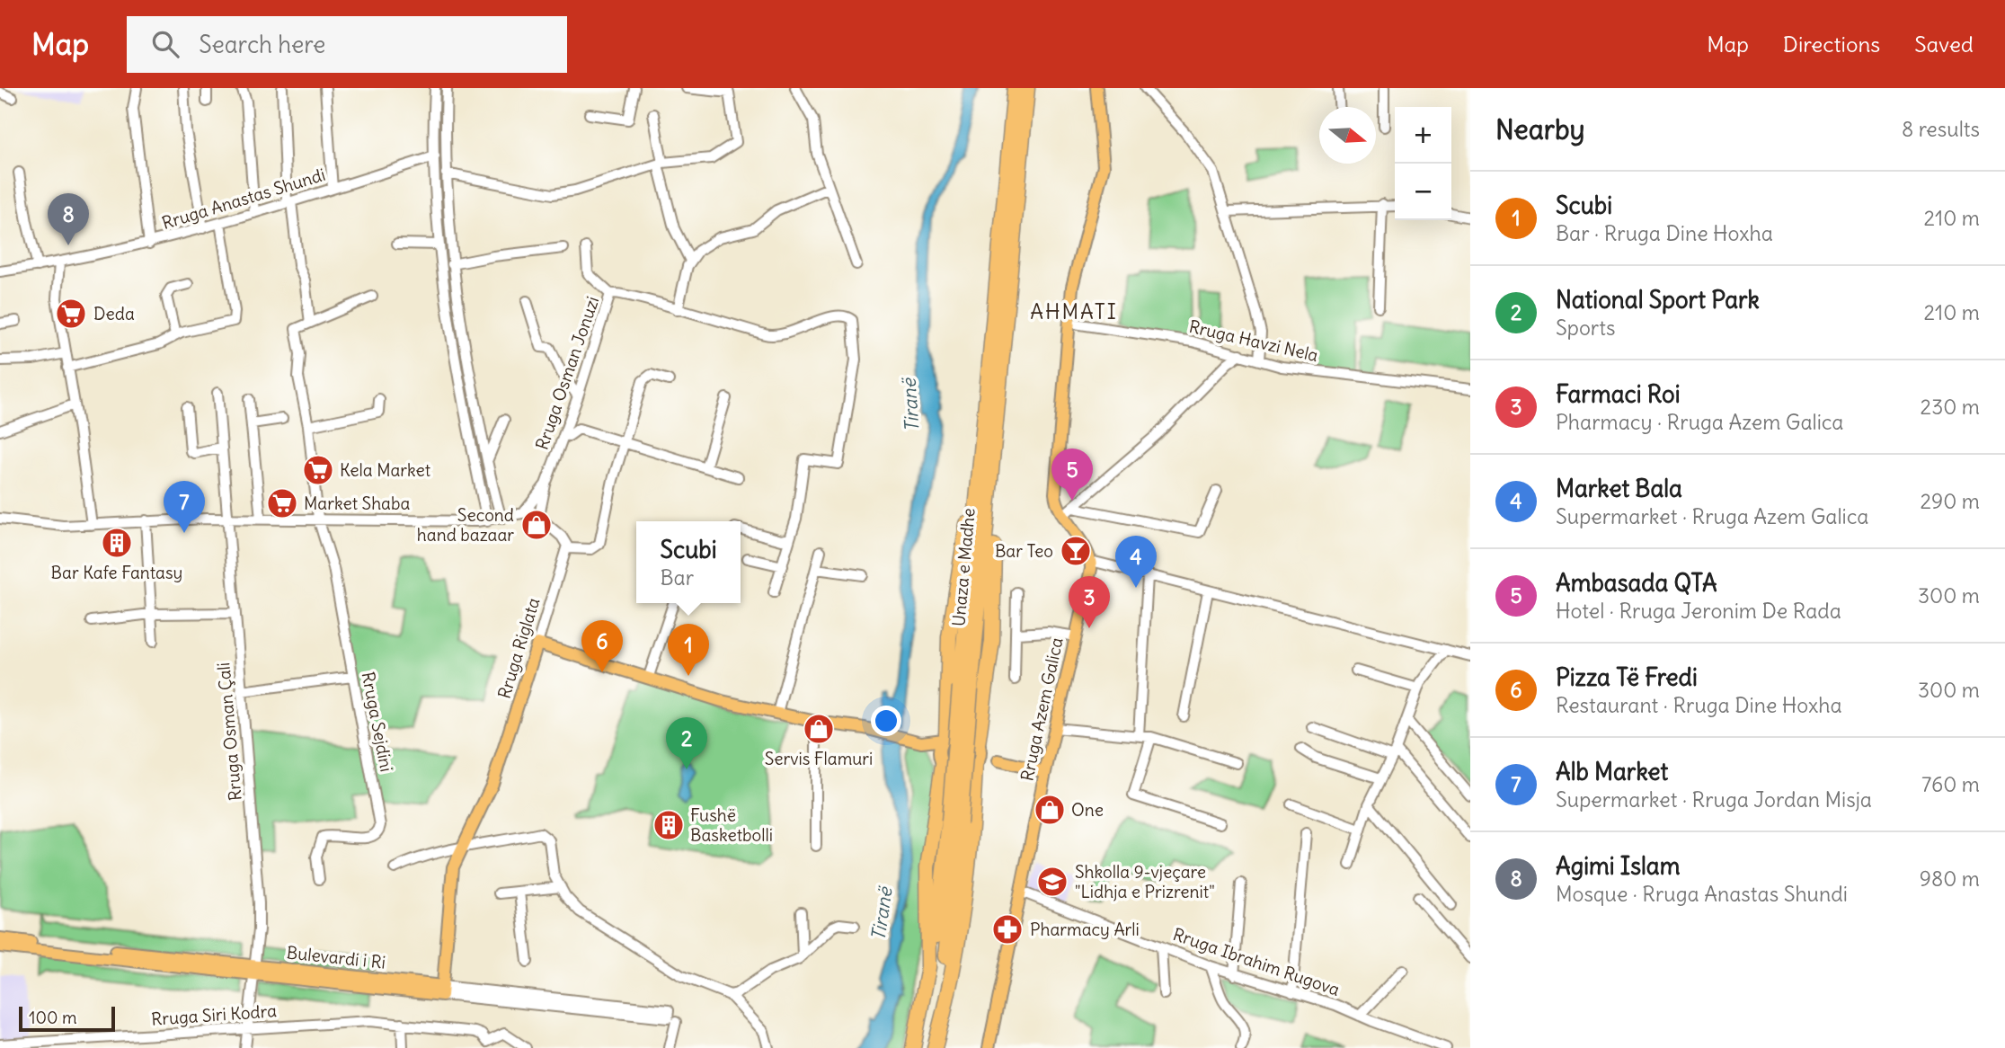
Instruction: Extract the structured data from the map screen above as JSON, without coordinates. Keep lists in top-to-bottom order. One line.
{"streets":{"highway":["Unaza e Madhe"],"main road":["Rruga Riglata","Rruga Azem Galica","Bulevardi i Ri"],"street":["Rruga Anastas Shundi","Rruga Havzi Nela","Rruga Osman Jonuzi","Rruga Sejdini","Rruga Osman Çali","Rruga Ibrahim Rugova","Rruga Siri Kodra"]},"crossings":[["Rruga Azem Galica","Rruga Ibrahim Rugova"],["Rruga Osman Çali","Bulevardi i Ri"],["Rruga Osman Çali","Rruga Siri Kodra"]],"districts":["AHMATI"],"water":["Tiranë"],"places":{"supermarket":["Deda","Kela Market","Market Shaba"],"shop":["Second hand bazaar","Servis Flamuri","One"],"building":["Bar Kafe Fantasy","Fushë Basketbolli"],"bar":["Bar Teo"],"school or university":["Shkolla 9-vjeçare \"Lidhja e Prizrenit\""],"pharmacy":["Pharmacy Arli"]},"scale_bar":"100 m","north":"right","page":{"header":"Map","search":"Search here","nav":["Map","Directions","Saved"],"heading":["Nearby","8 results"],"map_buttons":["+","−"],"list":[{"mark":"1","name":"Scubi","note":"Bar · Rruga Dine Hoxha","value":"210 m"},{"mark":"2","name":"National Sport Park","note":"Sports","value":"210 m"},{"mark":"3","name":"Farmaci Roi","note":"Pharmacy · Rruga Azem Galica","value":"230 m"},{"mark":"4","name":"Market Bala","note":"Supermarket · Rruga Azem Galica","value":"290 m"},{"mark":"5","name":"Ambasada QTA","note":"Hotel · Rruga Jeronim De Rada","value":"300 m"},{"mark":"6","name":"Pizza Të Fredi","note":"Restaurant · Rruga Dine Hoxha","value":"300 m"},{"mark":"7","name":"Alb Market","note":"Supermarket · Rruga Jordan Misja","value":"760 m"},{"mark":"8","name":"Agimi Islam","note":"Mosque · Rruga Anastas Shundi","value":"980 m"}],"pins":["8","5","7","4","3","6","1","2"],"popup":["Scubi","Bar"],"scale":"100 m"}}
